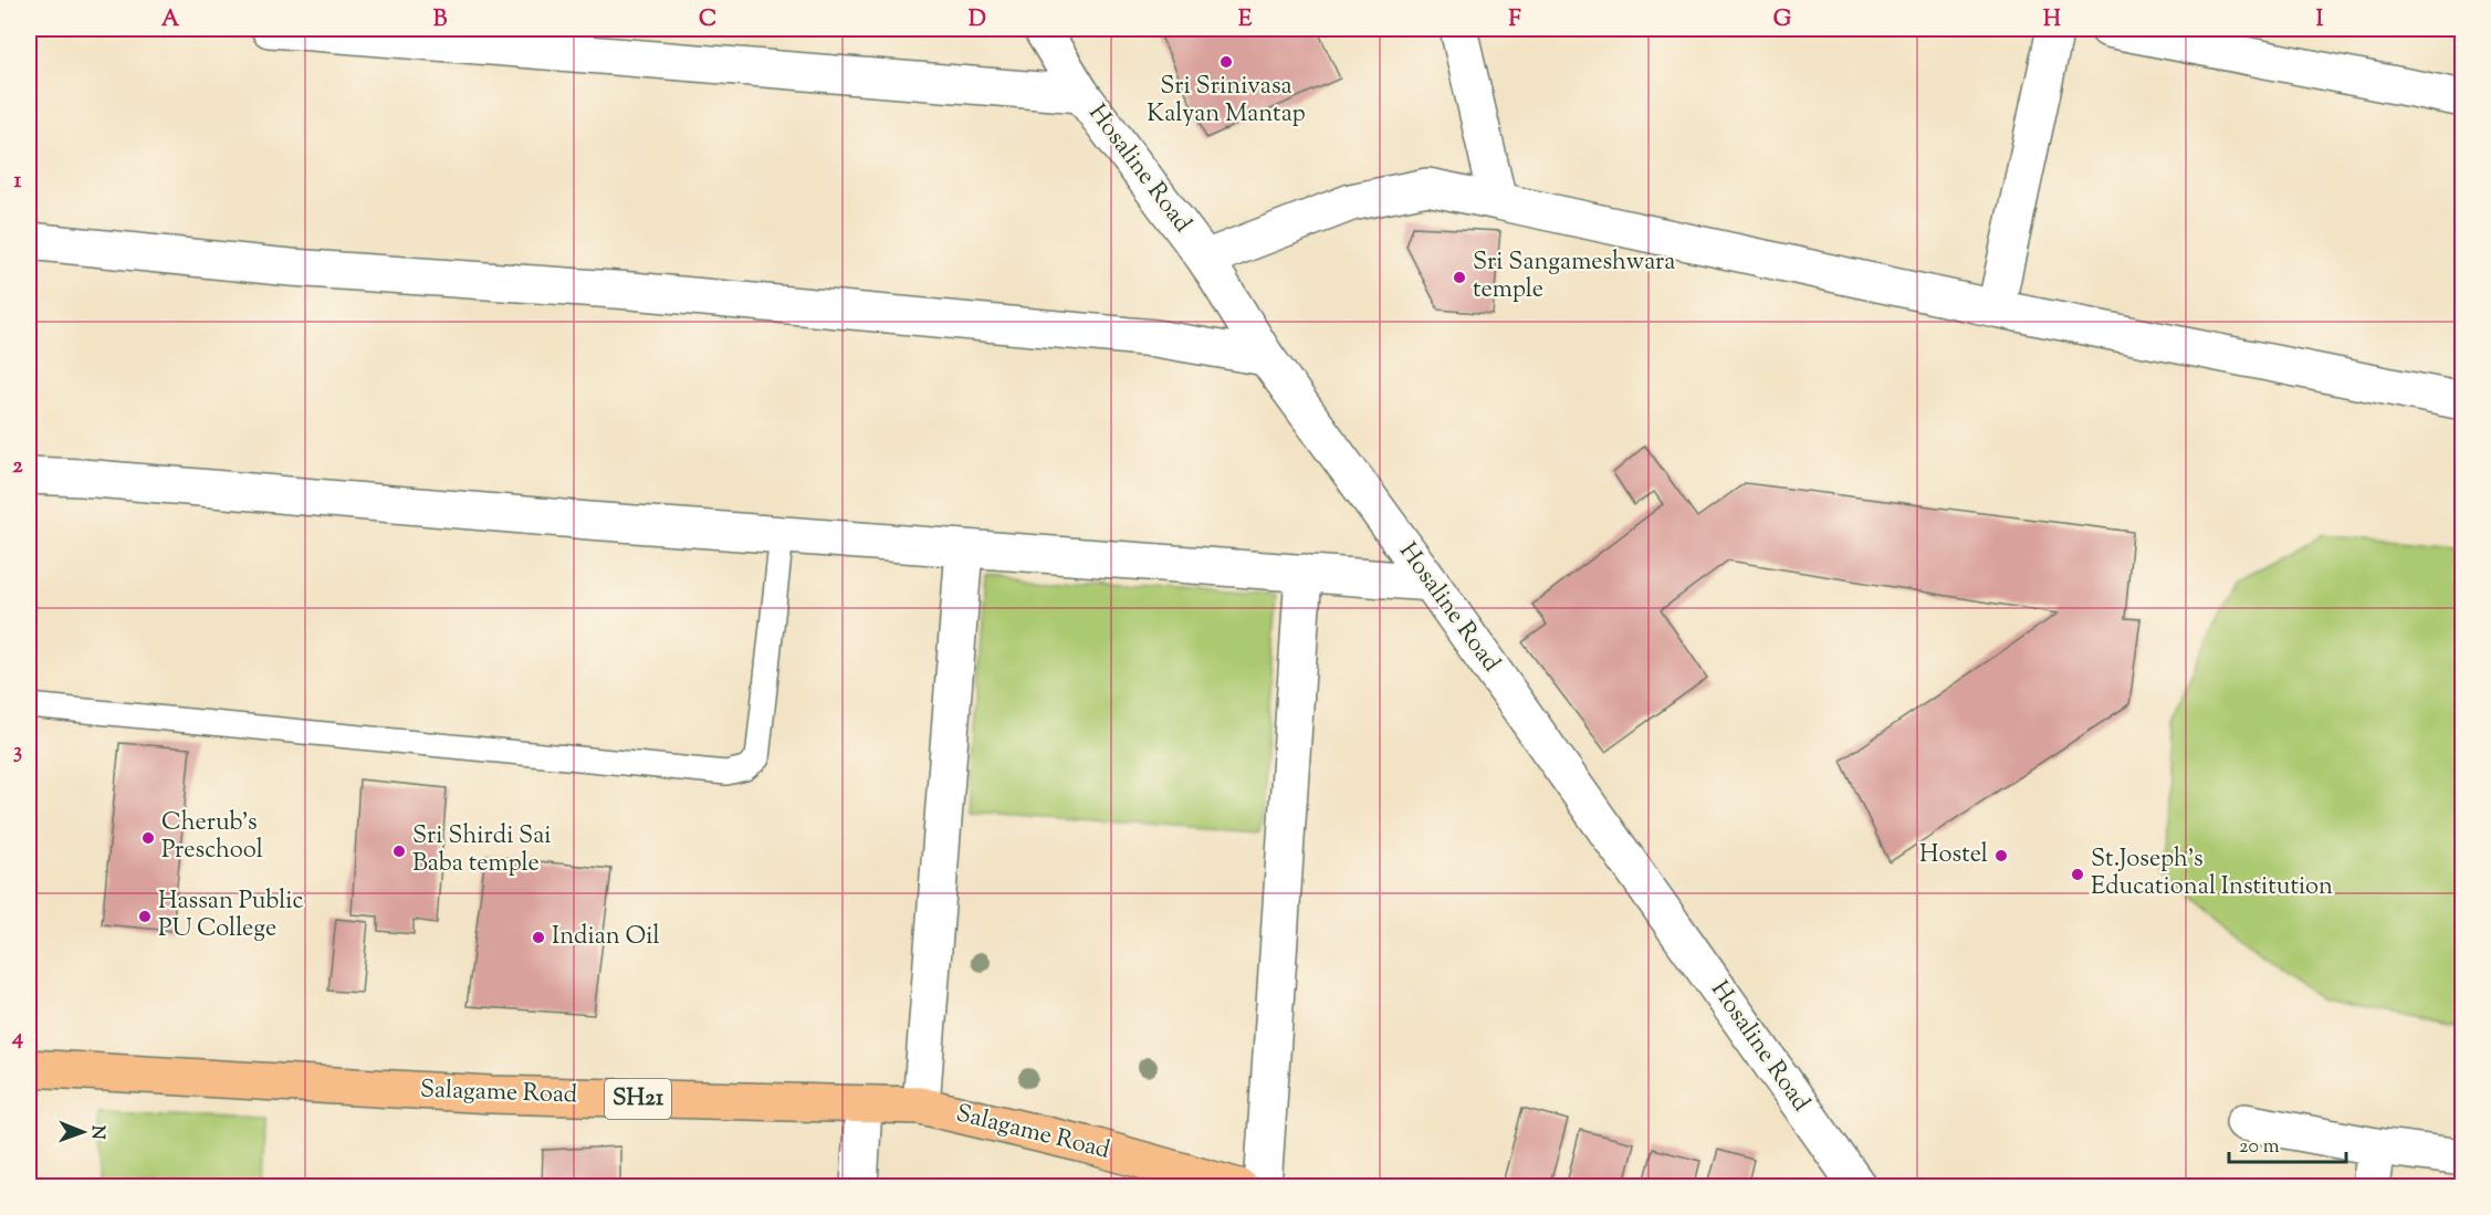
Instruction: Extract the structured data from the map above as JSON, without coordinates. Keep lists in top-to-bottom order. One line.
{"streets":{"main road":["Salagame Road","SH21"],"street":["Hosaline Road"]},"places":["Sri Srinivasa Kalyan Mantap","Sri Sangameshwara temple","Cherub's Preschool","Sri Shirdi Sai Baba temple","Hostel","St.Joseph's Educational Institution","Hassan Public PU College","Indian Oil"],"scale_bar":"20 m","north":"right","grid":{"columns":["A","B","C","D","E","F","G","H","I"],"rows":["1","2","3","4"]}}
